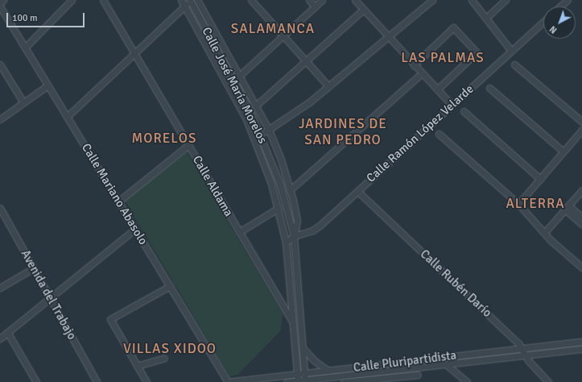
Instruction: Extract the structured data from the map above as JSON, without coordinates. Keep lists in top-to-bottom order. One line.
{"streets":{"street":["Calle José María Morelos","Calle Ramón López Velarde","Calle Aldama","Calle Mariano Abasolo","Calle Rubén Darío","Avenida del Trabajo","Calle Pluripartidista"]},"crossings":[["Calle José María Morelos","Calle Ramón López Velarde"],["Calle José María Morelos","Calle Aldama"],["Calle José María Morelos","Calle Pluripartidista"],["Calle Ramón López Velarde","Calle Rubén Darío"],["Calle Mariano Abasolo","Calle Pluripartidista"],["Calle Rubén Darío","Calle Pluripartidista"]],"districts":["SALAMANCA","LAS PALMAS","JARDINES DE SAN PEDRO","MORELOS","ALTERRA","VILLAS XIDOO"],"scale_bar":"100 m","north":"bottom left"}
